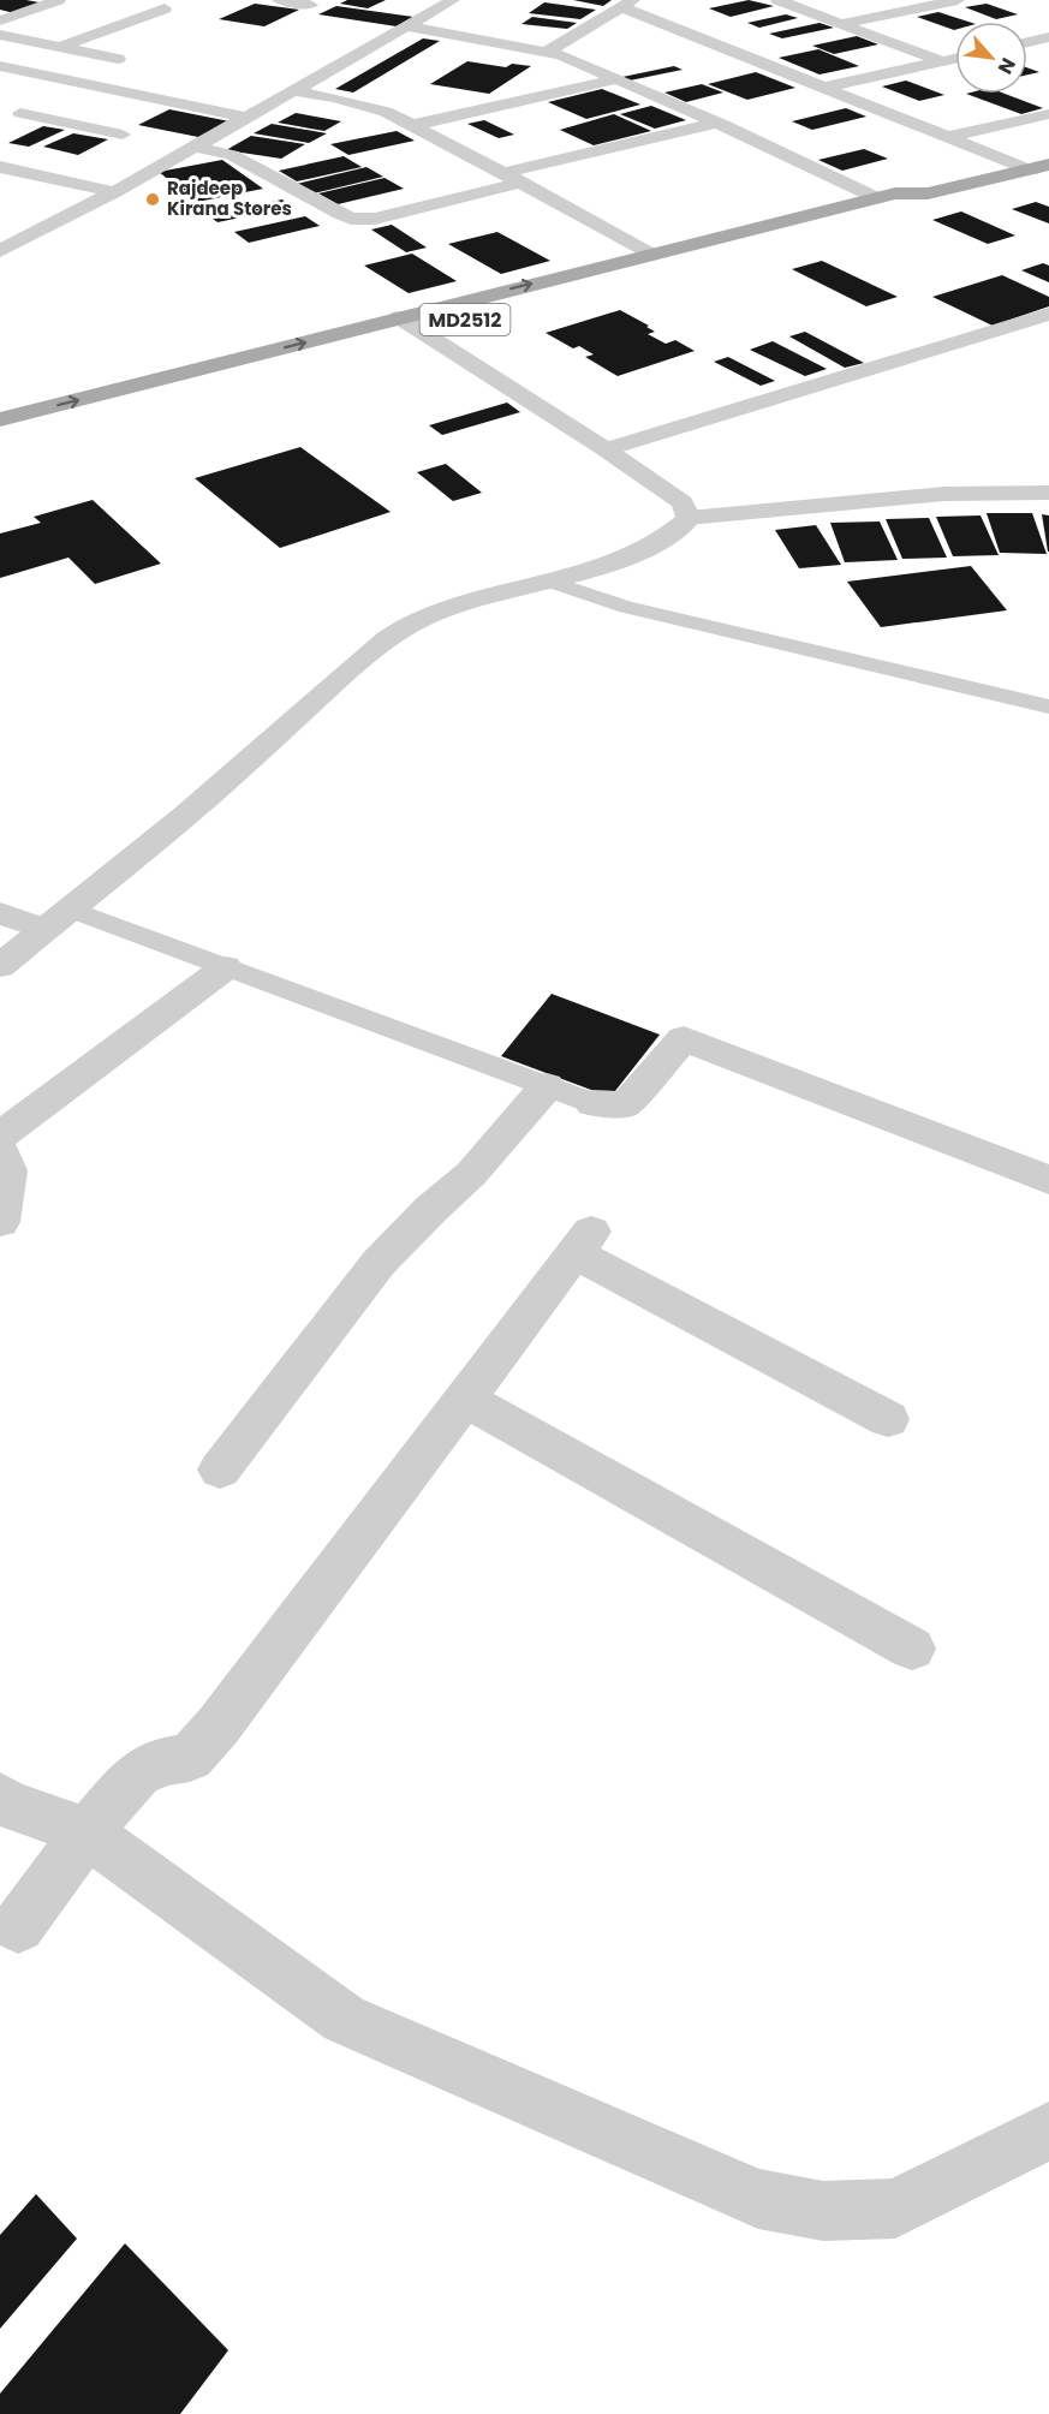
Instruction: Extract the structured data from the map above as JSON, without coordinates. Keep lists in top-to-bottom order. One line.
{"streets":{"main road":["MD2512"]},"places":["Rajdeep Kirana Stores"],"north":"bottom right"}
